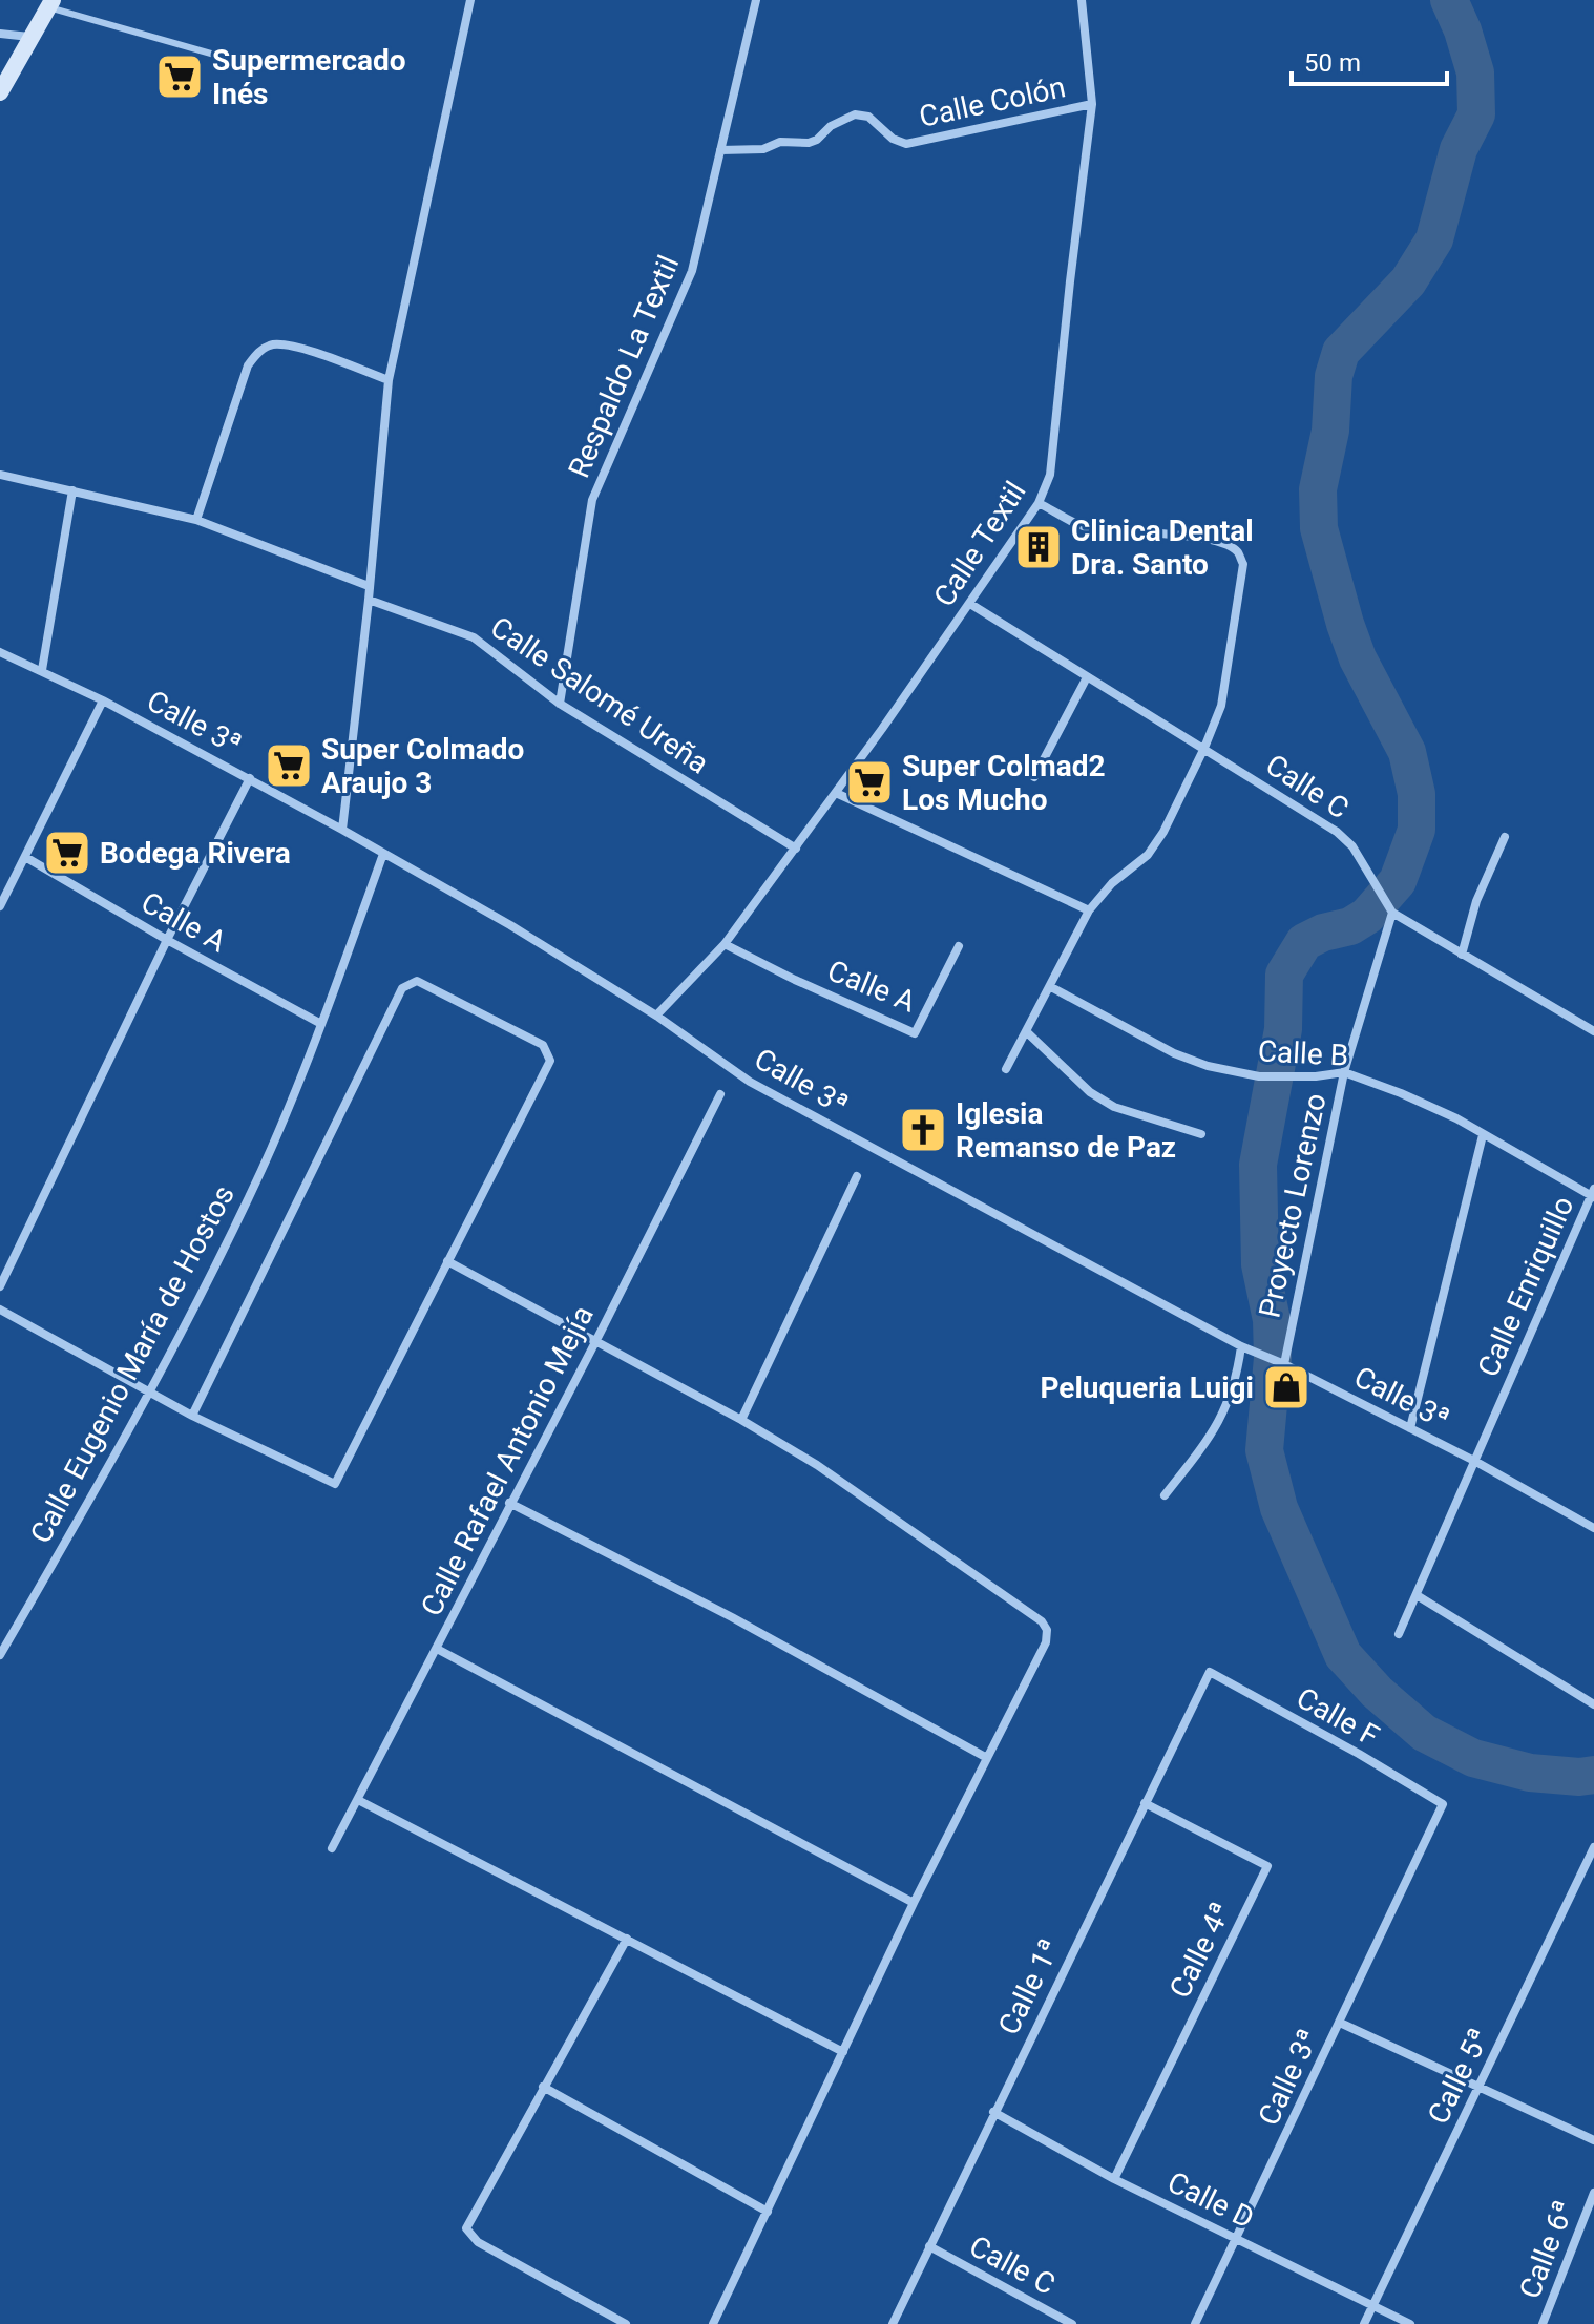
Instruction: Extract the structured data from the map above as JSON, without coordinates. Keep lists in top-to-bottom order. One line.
{"streets":{"street":["Calle Colón","Respaldo La Textil","Calle Textil","Calle Salomé Ureña","Calle 3ª","Calle C","Calle A","Calle B","Proyecto Lorenzo","Calle Enriquillo","Calle Eugenio María de Hostos","Calle Rafael Antonio Mejía","Calle F","Calle 4ª","Calle 1ª","Calle 5ª","Calle D","Calle 6ª"]},"crossings":[["Calle Colón","Respaldo La Textil"],["Calle Colón","Calle Textil"],["Respaldo La Textil","Calle Salomé Ureña"],["Calle Textil","Calle Salomé Ureña"],["Calle Textil","Calle 3ª"],["Calle Textil","Calle C"],["Calle Textil","Calle A"],["Calle 3ª","Proyecto Lorenzo"],["Calle 3ª","Calle Enriquillo"],["Calle 3ª","Calle Eugenio María de Hostos"],["Calle 3ª","Calle F"],["Calle 3ª","Calle D"],["Calle C","Proyecto Lorenzo"],["Calle C","Calle 1ª"],["Calle A","Calle Eugenio María de Hostos"],["Calle B","Proyecto Lorenzo"],["Calle B","Calle Enriquillo"],["Calle F","Calle 1ª"],["Calle 4ª","Calle 1ª"],["Calle 4ª","Calle D"],["Calle 1ª","Calle D"],["Calle 5ª","Calle D"]],"places":{"supermarket":["Supermercado Inés","Super Colmado Araujo 3","Super Colmad2 Los Mucho","Bodega Rivera"],"building":["Clinica Dental Dra. Santo"],"church":["Iglesia Remanso de Paz"],"shop":["Peluqueria Luigi"]},"scale_bar":"50 m"}
